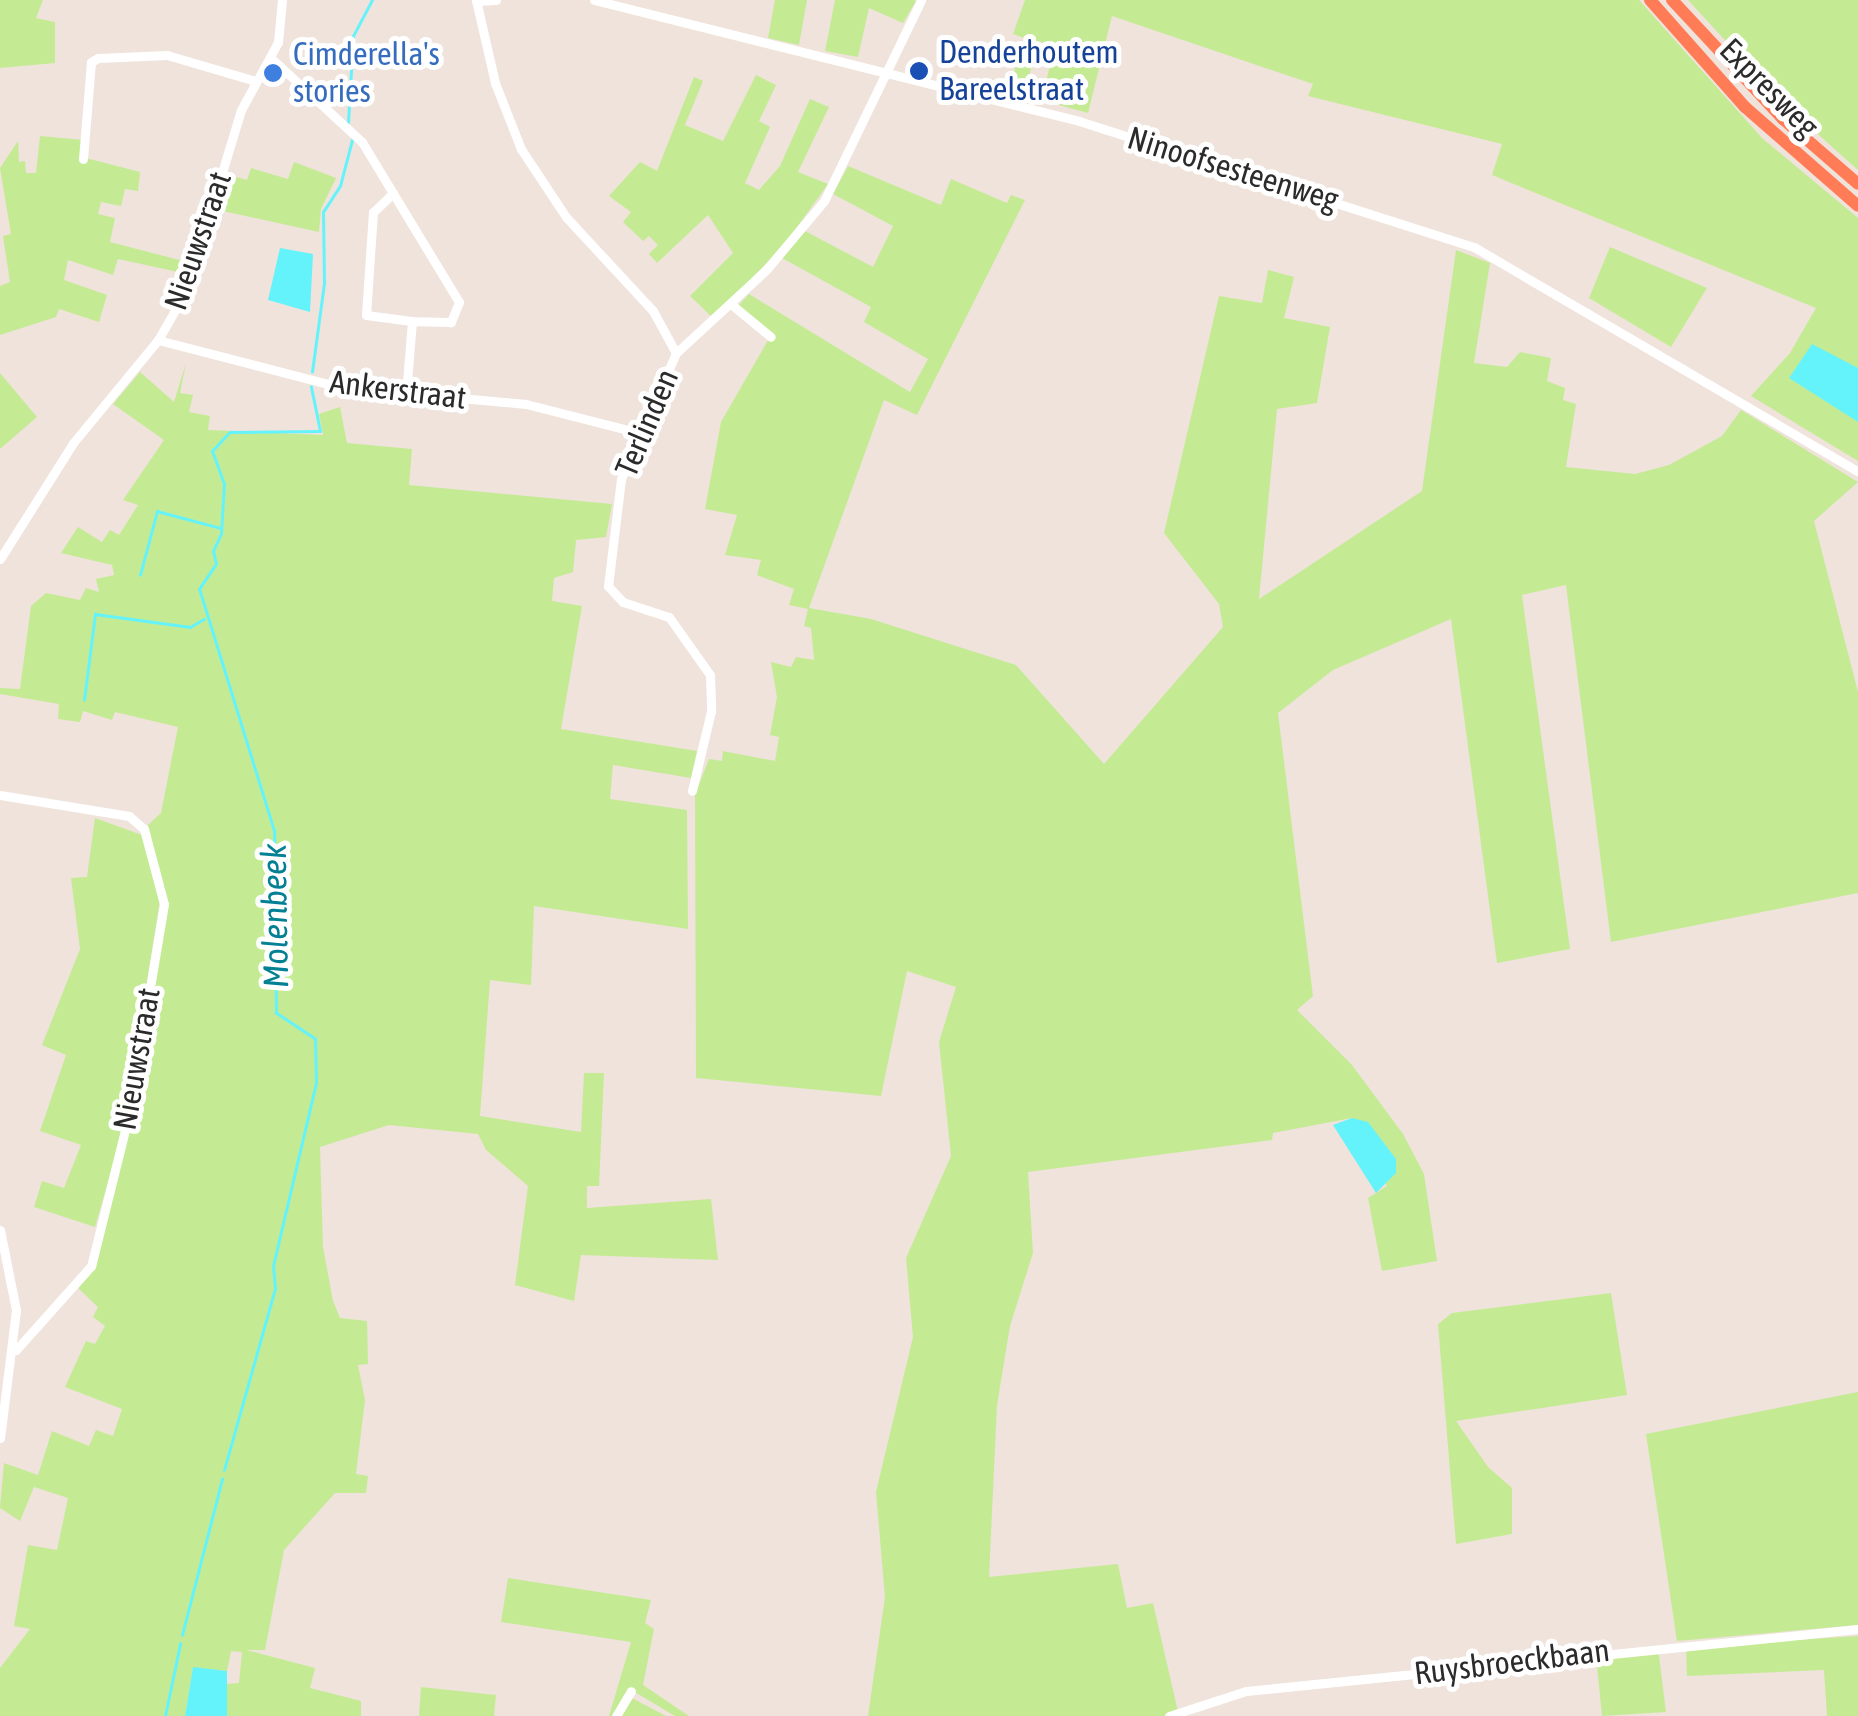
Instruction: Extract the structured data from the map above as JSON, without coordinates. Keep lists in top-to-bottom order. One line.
{"streets":{"highway":["Expresweg"],"street":["Ninoofsesteenweg","Nieuwstraat","Ankerstraat","Terlinden","Ruysbroeckbaan"]},"crossings":[["Nieuwstraat","Ankerstraat"],["Ankerstraat","Terlinden"]],"water":["Molenbeek"],"places":["Denderhoutem Bareelstraat","Cimderella's stories"]}
